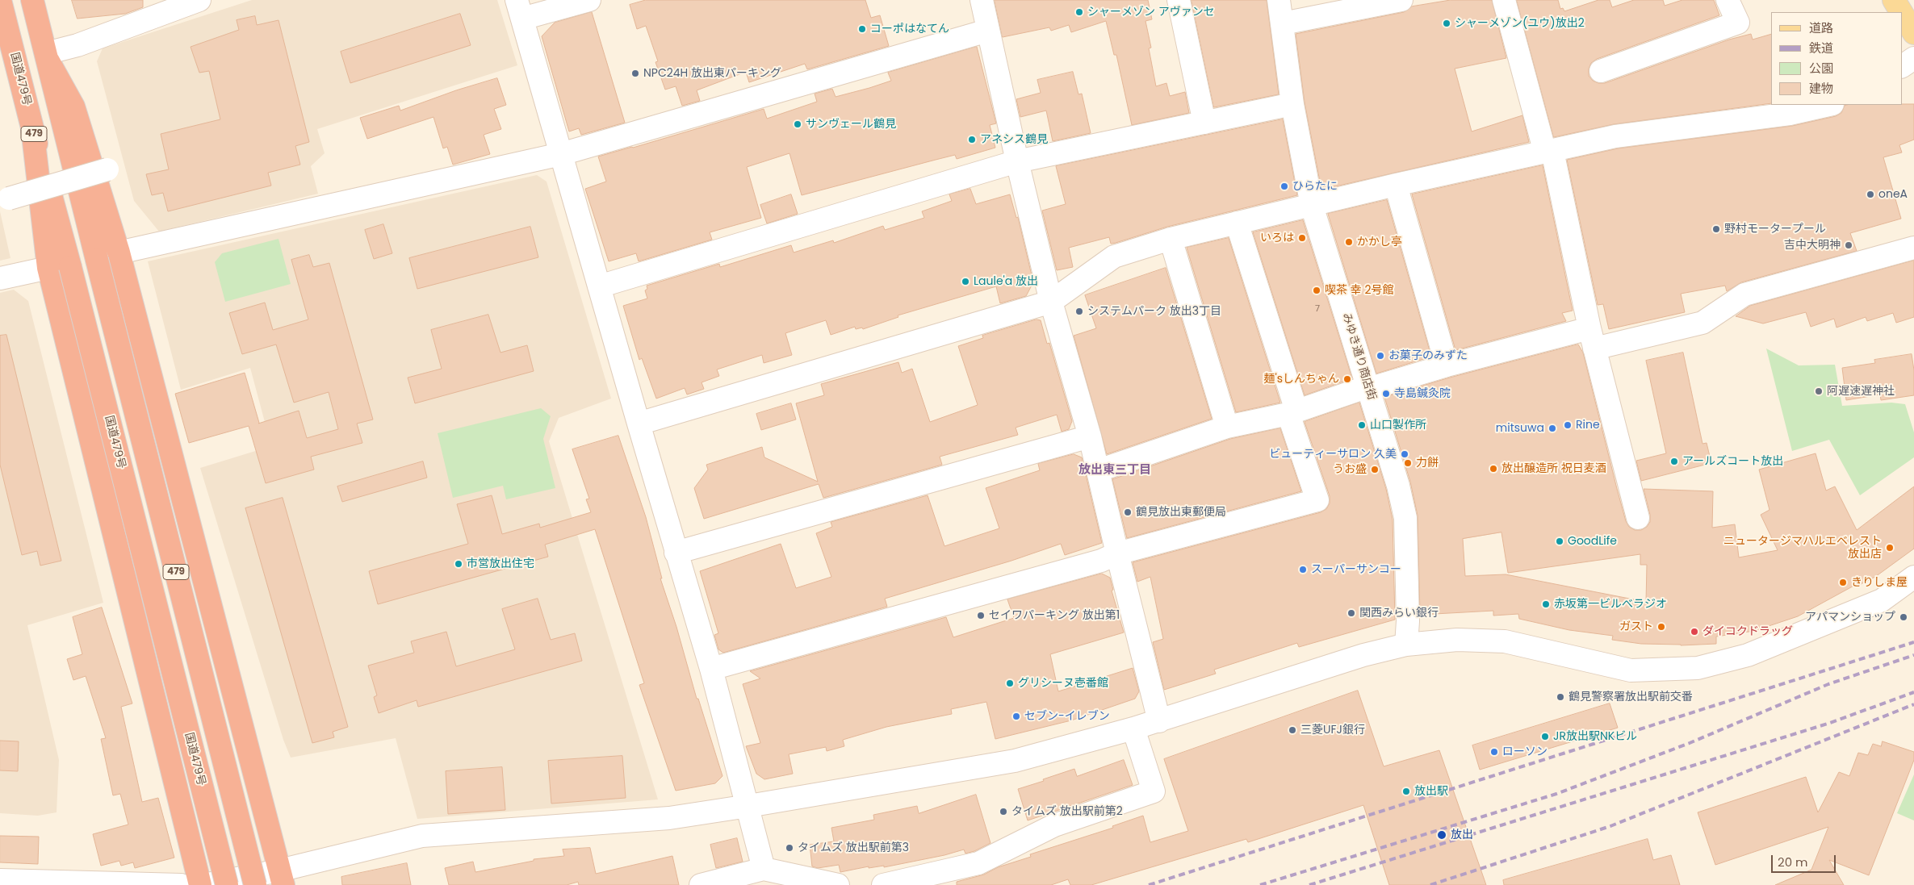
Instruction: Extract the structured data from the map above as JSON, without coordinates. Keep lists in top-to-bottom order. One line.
{"streets":{"highway":["国道479号","479"],"street":["みゆき通り商店街"]},"districts":["放出東三丁目"],"places":["シャーメゾン アヴァンセ","シャーメゾン(ユウ)放出2","コーポはなてん","NPC24H 放出東パーキング","サンヴェール鶴見","アネシス鶴見","ひらたに","oneA","野村モータープール","いろは","かかし亭","吉中大明神","Laule'a 放出","喫茶 幸 2号館","システムパーク 放出3丁目","お菓子のみずた","麺'sしんちゃん","阿遅速遅神社","寺島鍼灸院","山口製作所","Rine","mitsuwa","ビューティーサロン 久美","アールズコート放出","力餅","放出醸造所 祝日麦酒","うお盛","鶴見放出東郵便局","GoodLife","ニュータージマハルエベレスト 放出店","市営放出住宅","スーパーサンコー","きりしま屋","赤坂第一ビルべラジオ","関西みらい銀行","セイワパーキング 放出第1","アパマンショップ","ガスト","ダイコクドラッグ","グリシーヌ壱番館","鶴見警察署放出駅前交番","セブン-イレブン","三菱UFJ銀行","JR放出駅NKビル","ローソン","放出駅","タイムズ 放出駅前第2","放出","タイムズ 放出駅前第3"],"house_numbers":["7"],"legend":["道路","鉄道","公園","建物"],"scale_bar":"20 m"}
